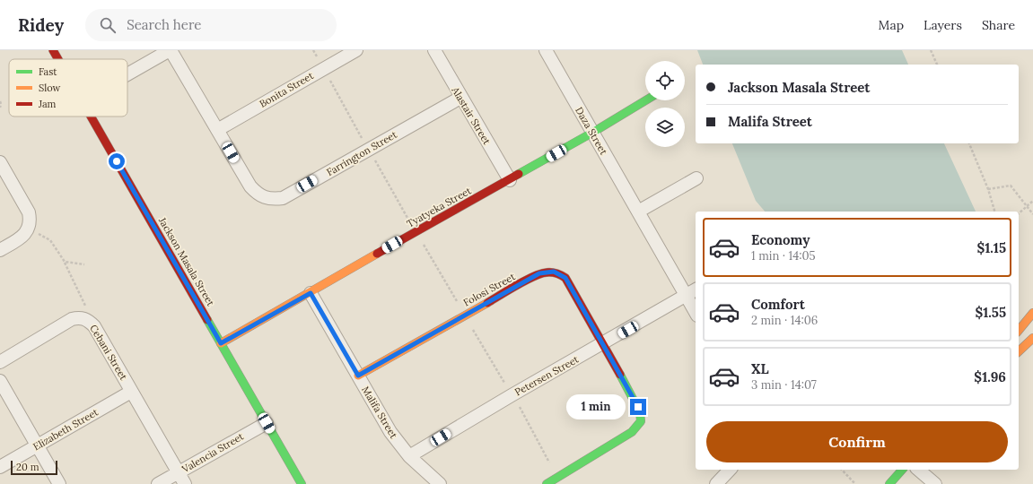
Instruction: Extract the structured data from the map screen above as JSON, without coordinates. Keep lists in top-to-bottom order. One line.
{"streets":{"street":["Bonita Street","Alastair Street","Daza Street","Farrington Street","Tyatyeka Street","Jackson Masala Street","Folosi Street","Cebani Street","Petersen Street","Malifa Street","Elizabeth Street","Valencia Street"]},"crossings":[["Bonita Street","Farrington Street"],["Alastair Street","Farrington Street"],["Alastair Street","Tyatyeka Street"],["Daza Street","Tyatyeka Street"],["Daza Street","Petersen Street"],["Tyatyeka Street","Jackson Masala Street"],["Tyatyeka Street","Malifa Street"],["Jackson Masala Street","Valencia Street"],["Folosi Street","Petersen Street"],["Folosi Street","Malifa Street"],["Cebani Street","Elizabeth Street"],["Cebani Street","Valencia Street"],["Petersen Street","Malifa Street"]],"legend":["Fast","Slow","Jam"],"scale_bar":"20 m","page":{"header":"Ridey","search":"Search here","nav":["Map","Layers","Share"],"banner":["Jackson Masala Street","Malifa Street"],"list":[{"name":"Economy","note":"1 min · 14:05","value":"$1.15"},{"name":"Comfort","note":"2 min · 14:06","value":"$1.55"},{"name":"XL","note":"3 min · 14:07","value":"$1.96"}],"bubble":"1 min","buttons":"Confirm","scale":"20 m"}}
